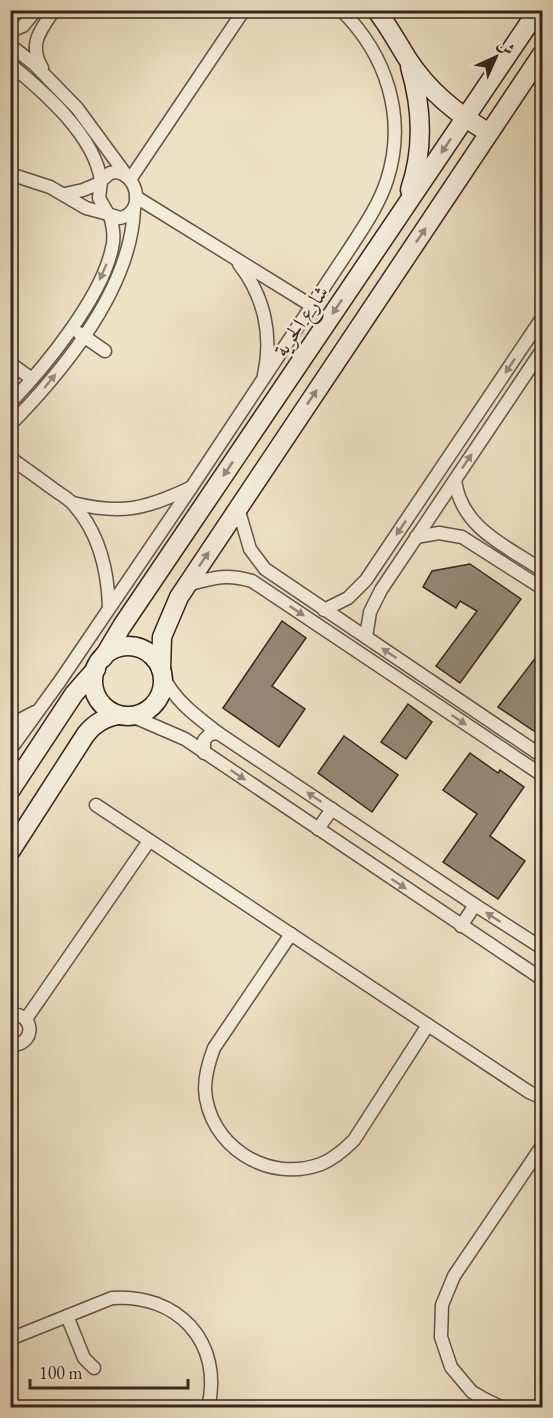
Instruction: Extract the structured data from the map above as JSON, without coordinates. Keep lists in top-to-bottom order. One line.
{"streets":{"street":["شارع الحرية"]},"scale_bar":"100 m","north":"top right"}
